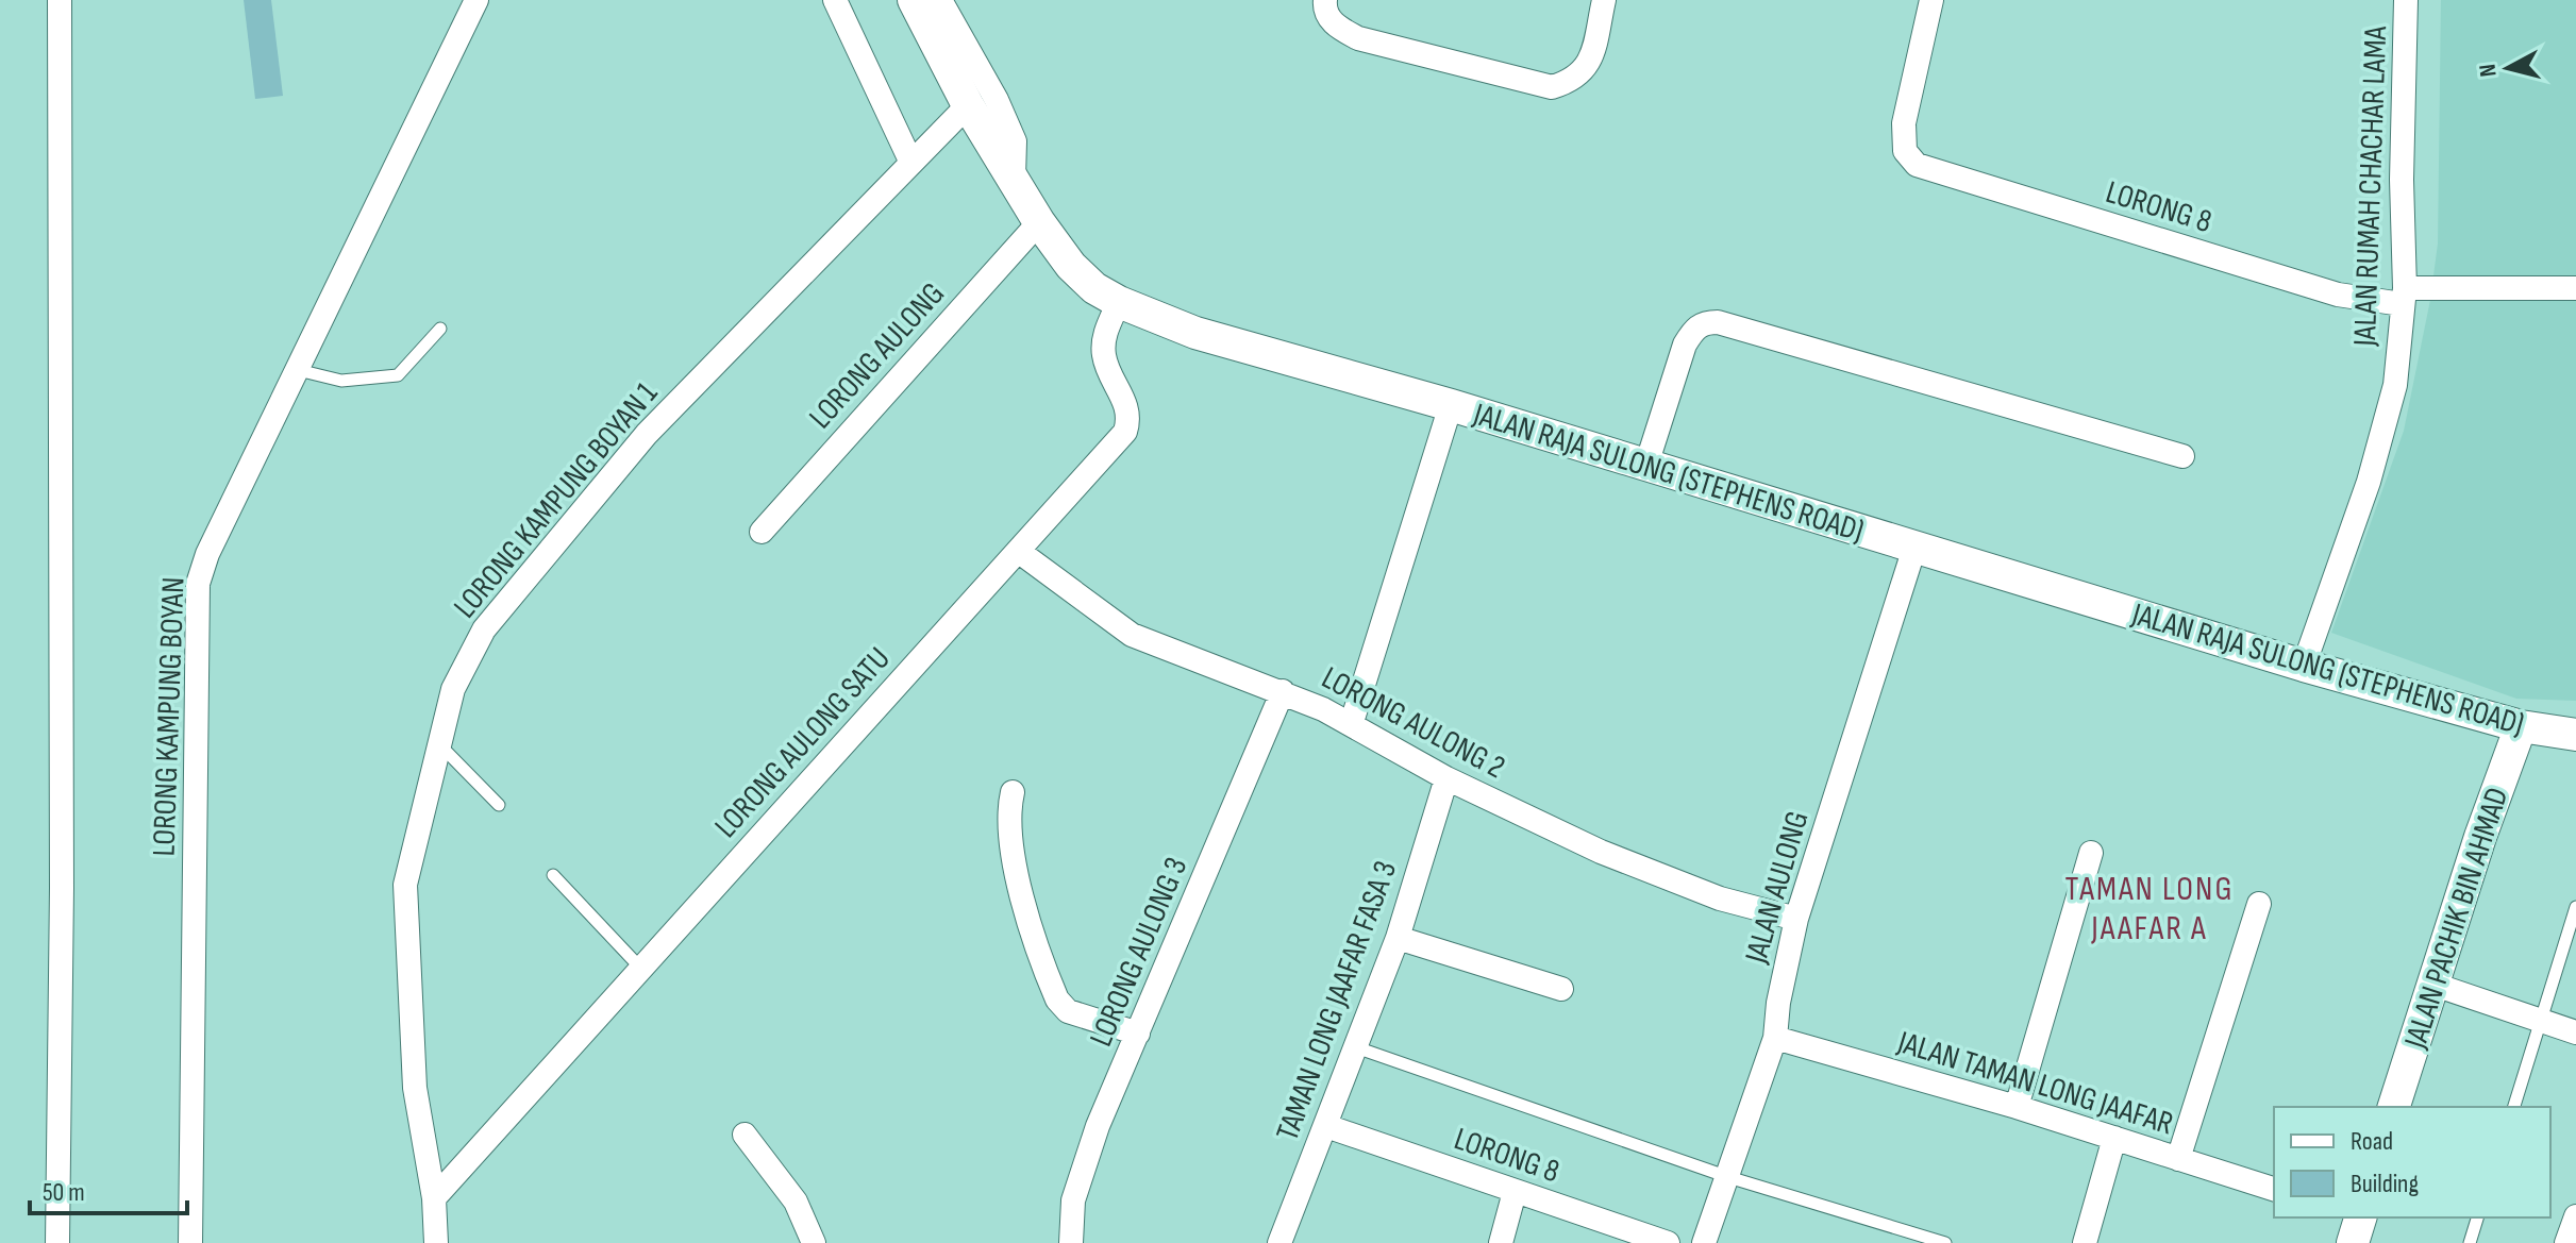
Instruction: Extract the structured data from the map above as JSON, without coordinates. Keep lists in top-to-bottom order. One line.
{"streets":{"street":["JALAN RUMAH CHACHAR LAMA","LORONG 8","LORONG AULONG","JALAN RAJA SULONG (STEPHENS ROAD)","LORONG KAMPUNG BOYAN 1","LORONG KAMPUNG BOYAN","LORONG AULONG 2","LORONG AULONG SATU","JALAN AULONG","JALAN PACHIK BIN AHMAD","LORONG AULONG 3","TAMAN LONG JAAFAR FASA 3","JALAN TAMAN LONG JAAFAR"]},"crossings":[["JALAN RUMAH CHACHAR LAMA","LORONG 8"],["JALAN RUMAH CHACHAR LAMA","JALAN RAJA SULONG (STEPHENS ROAD)"],["LORONG 8","TAMAN LONG JAAFAR FASA 3"],["LORONG AULONG","JALAN RAJA SULONG (STEPHENS ROAD)"],["JALAN RAJA SULONG (STEPHENS ROAD)","LORONG KAMPUNG BOYAN 1"],["JALAN RAJA SULONG (STEPHENS ROAD)","LORONG AULONG SATU"],["JALAN RAJA SULONG (STEPHENS ROAD)","JALAN AULONG"],["JALAN RAJA SULONG (STEPHENS ROAD)","JALAN PACHIK BIN AHMAD"],["LORONG KAMPUNG BOYAN 1","LORONG AULONG SATU"],["LORONG AULONG 2","LORONG AULONG SATU"],["LORONG AULONG 2","JALAN AULONG"],["LORONG AULONG 2","LORONG AULONG 3"],["LORONG AULONG 2","TAMAN LONG JAAFAR FASA 3"],["JALAN AULONG","JALAN TAMAN LONG JAAFAR"]],"districts":["TAMAN LONG JAAFAR A"],"legend":["Road","Building"],"scale_bar":"50 m","north":"left"}
